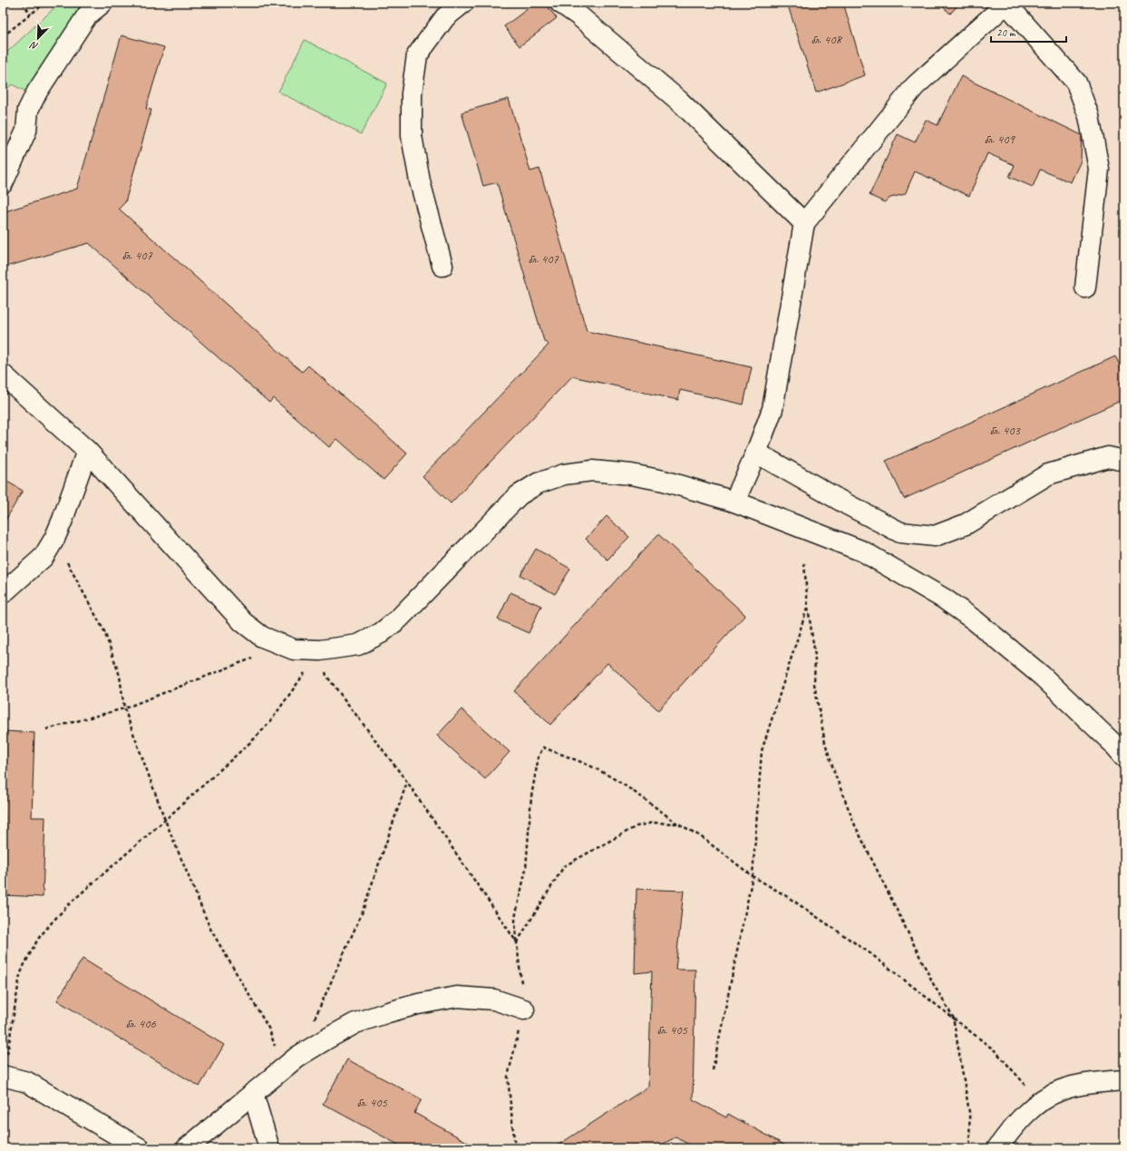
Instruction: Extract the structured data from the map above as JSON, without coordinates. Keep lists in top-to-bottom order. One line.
{"house_numbers":["бл. 408","бл. 409","бл. 407","бл. 407","бл. 403","бл. 406","бл. 405","бл. 405"],"scale_bar":"20 m","north":"bottom left"}
